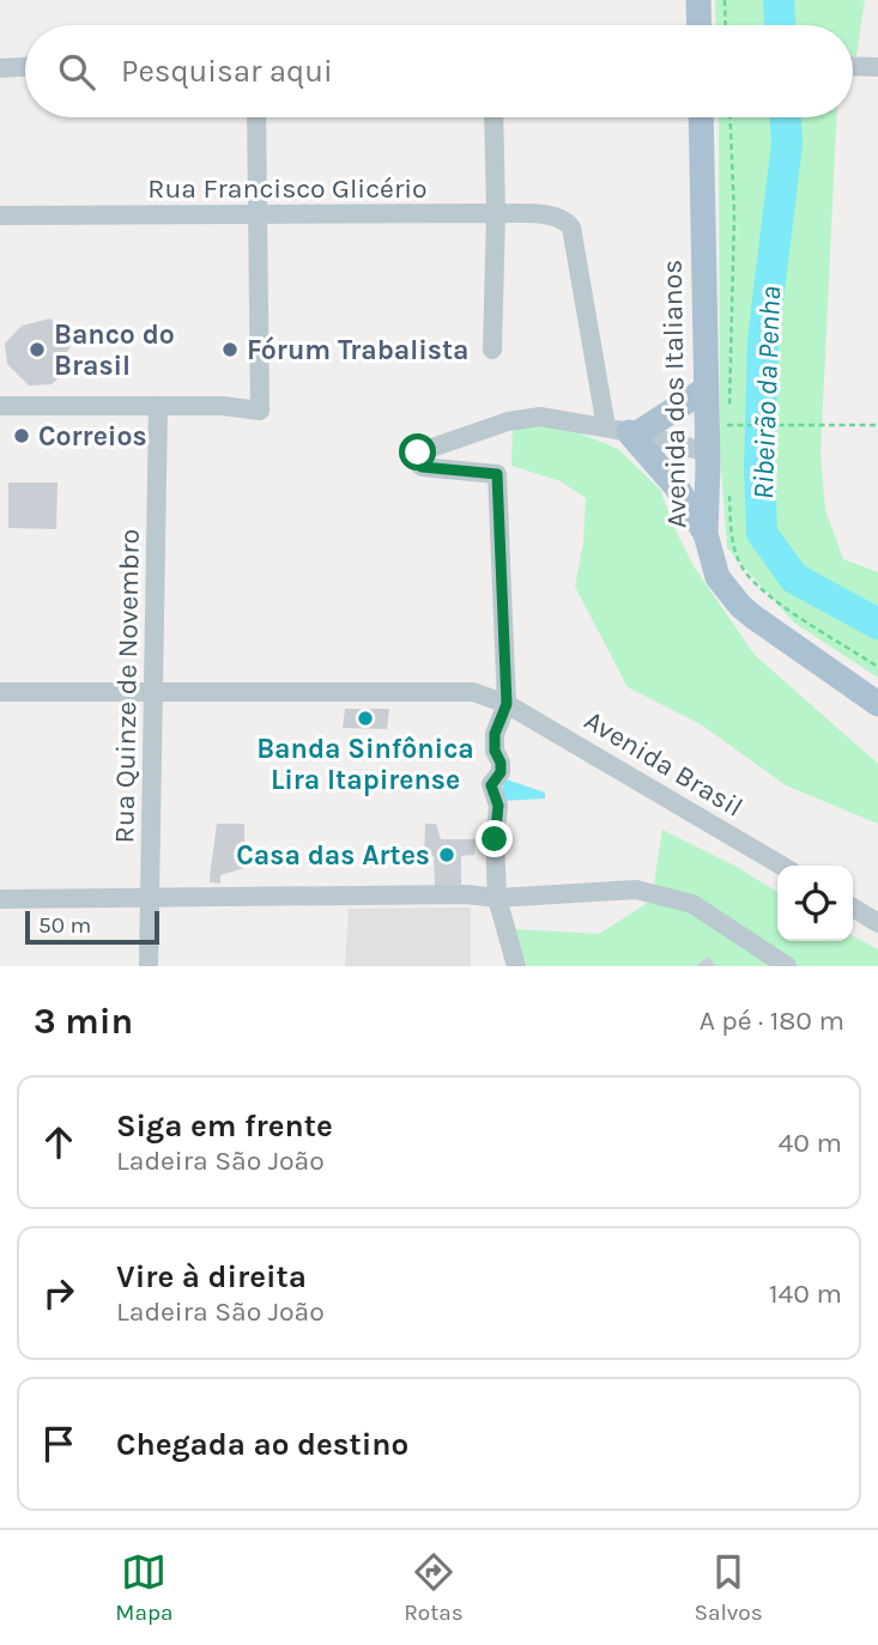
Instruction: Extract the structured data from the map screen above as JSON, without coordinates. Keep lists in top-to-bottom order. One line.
{"streets":{"main road":["Avenida dos Italianos"],"street":["Rua Francisco Glicério","Rua Quinze de Novembro","Avenida Brasil"]},"crossings":[["Rua Quinze de Novembro","Avenida Brasil"]],"water":["Ribeirão da Penha"],"places":["Banco do Brasil","Fórum Trabalista","Correios","Banda Sinfônica Lira Itapirense","Casa das Artes"],"scale_bar":"50 m","page":{"search":"Pesquisar aqui","scale":"50 m","heading":["3 min","A pé · 180 m"],"list":[["Siga em frente","Ladeira São João","40 m"],["Vire à direita","Ladeira São João","140 m"],"Chegada ao destino"],"nav":["Mapa","Rotas","Salvos"]}}
